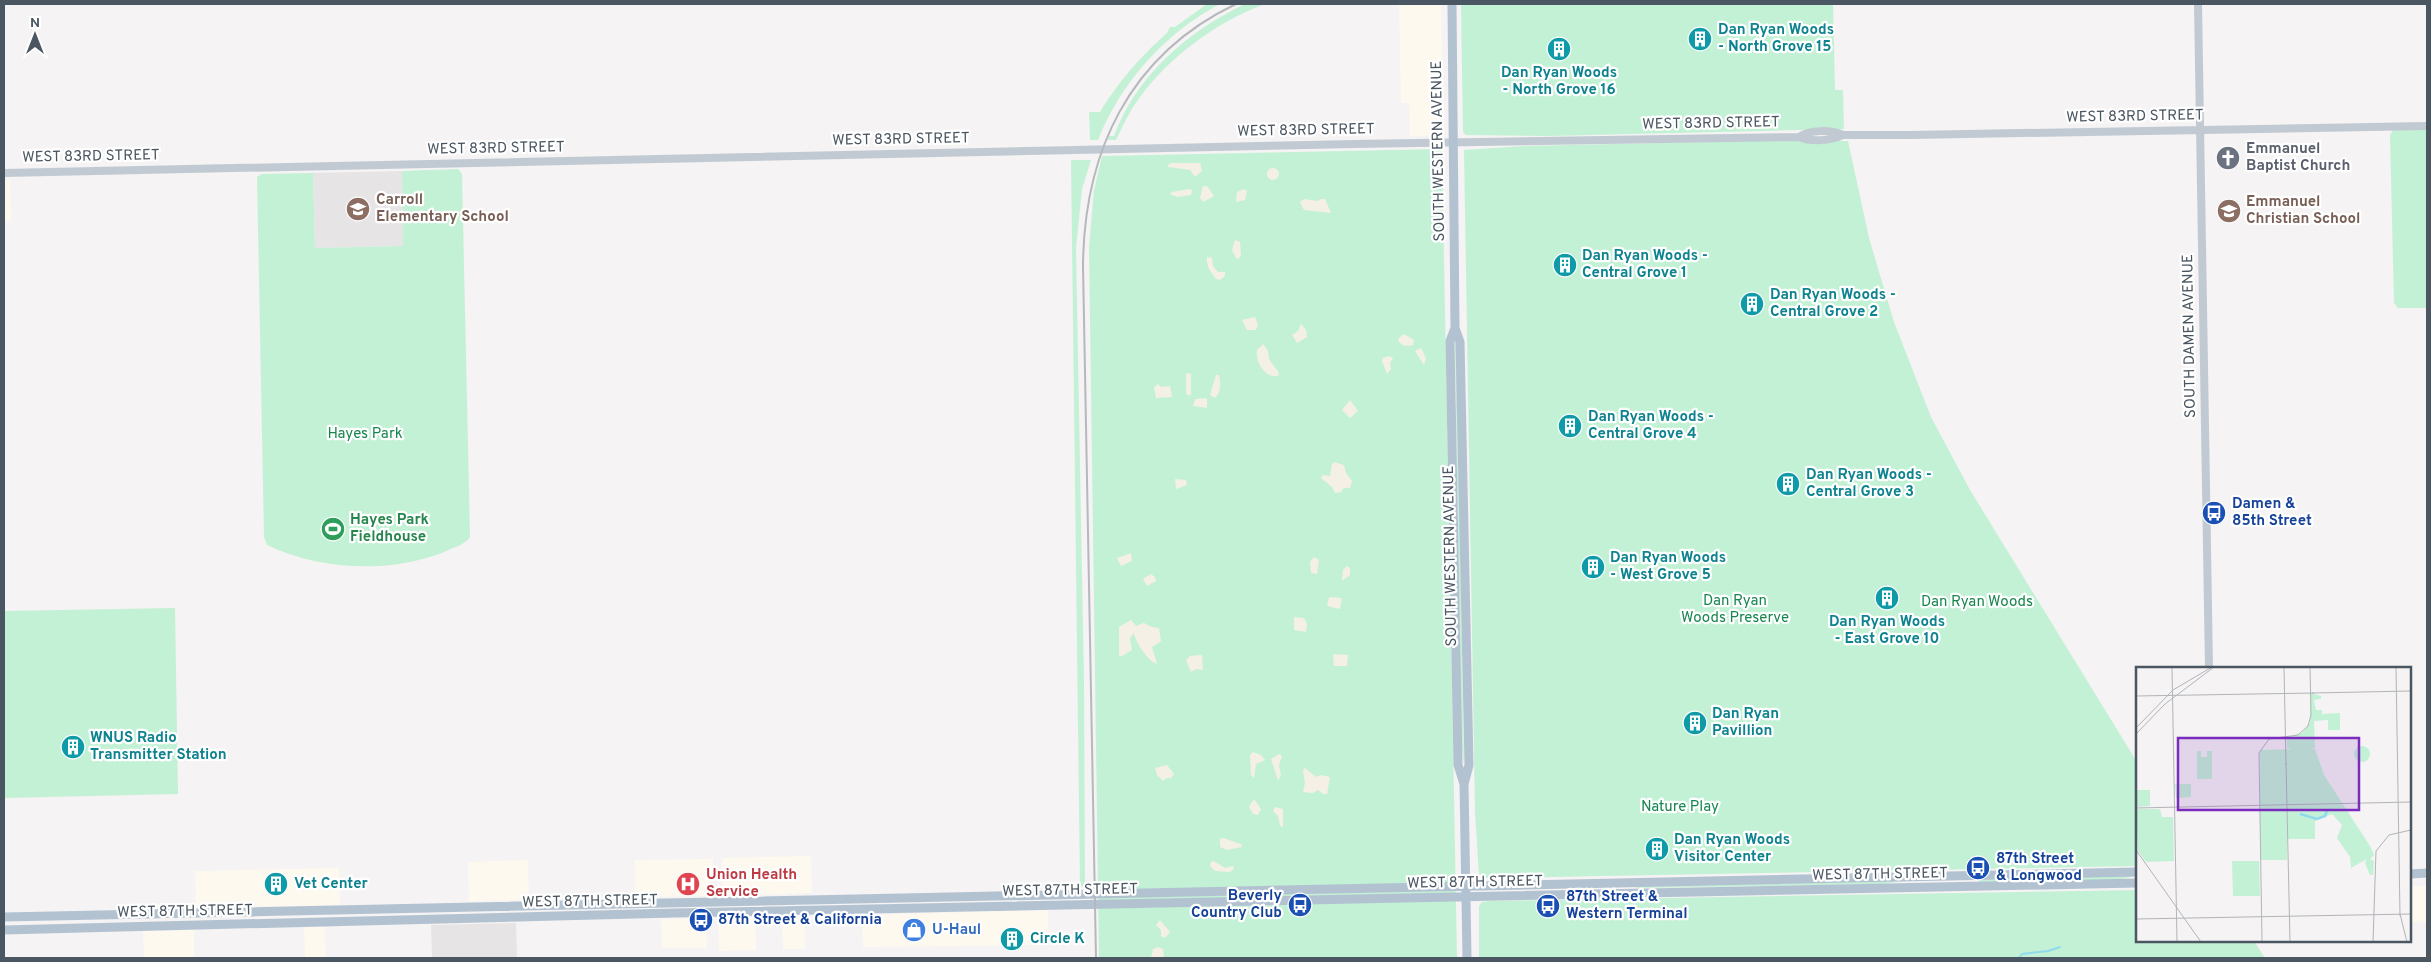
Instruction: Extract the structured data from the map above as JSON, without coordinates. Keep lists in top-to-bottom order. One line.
{"streets":{"main road":["SOUTH WESTERN AVENUE","WEST 87TH STREET"],"street":["WEST 83RD STREET","SOUTH DAMEN AVENUE"]},"crossings":[["WEST 83RD STREET","SOUTH WESTERN AVENUE"],["WEST 83RD STREET","SOUTH DAMEN AVENUE"],["SOUTH WESTERN AVENUE","WEST 87TH STREET"]],"parks":["Hayes Park","Dan Ryan Woods Preserve","Dan Ryan Woods","Nature Play"],"places":{"building":["Dan Ryan Woods - North Grove 15","Dan Ryan Woods - North Grove 16","Dan Ryan Woods - Central Grove 1","Dan Ryan Woods - Central Grove 2","Dan Ryan Woods - Central Grove 4","Dan Ryan Woods - Central Grove 3","Dan Ryan Woods - West Grove 5","Dan Ryan Woods - East Grove 10","Dan Ryan Pavillion","WNUS Radio Transmitter Station","Dan Ryan Woods Visitor Center","Vet Center","Circle K"],"church":["Emmanuel Baptist Church"],"school or university":["Carroll Elementary School","Emmanuel Christian School"],"bus stop":["Damen & 85th Street","87th Street & Longwood","Beverly Country Club","87th Street & Western Terminal","87th Street & California"],"sports":["Hayes Park Fieldhouse"],"hospital":["Union Health Service"],"shop":["U-Haul"]},"north":"top"}
